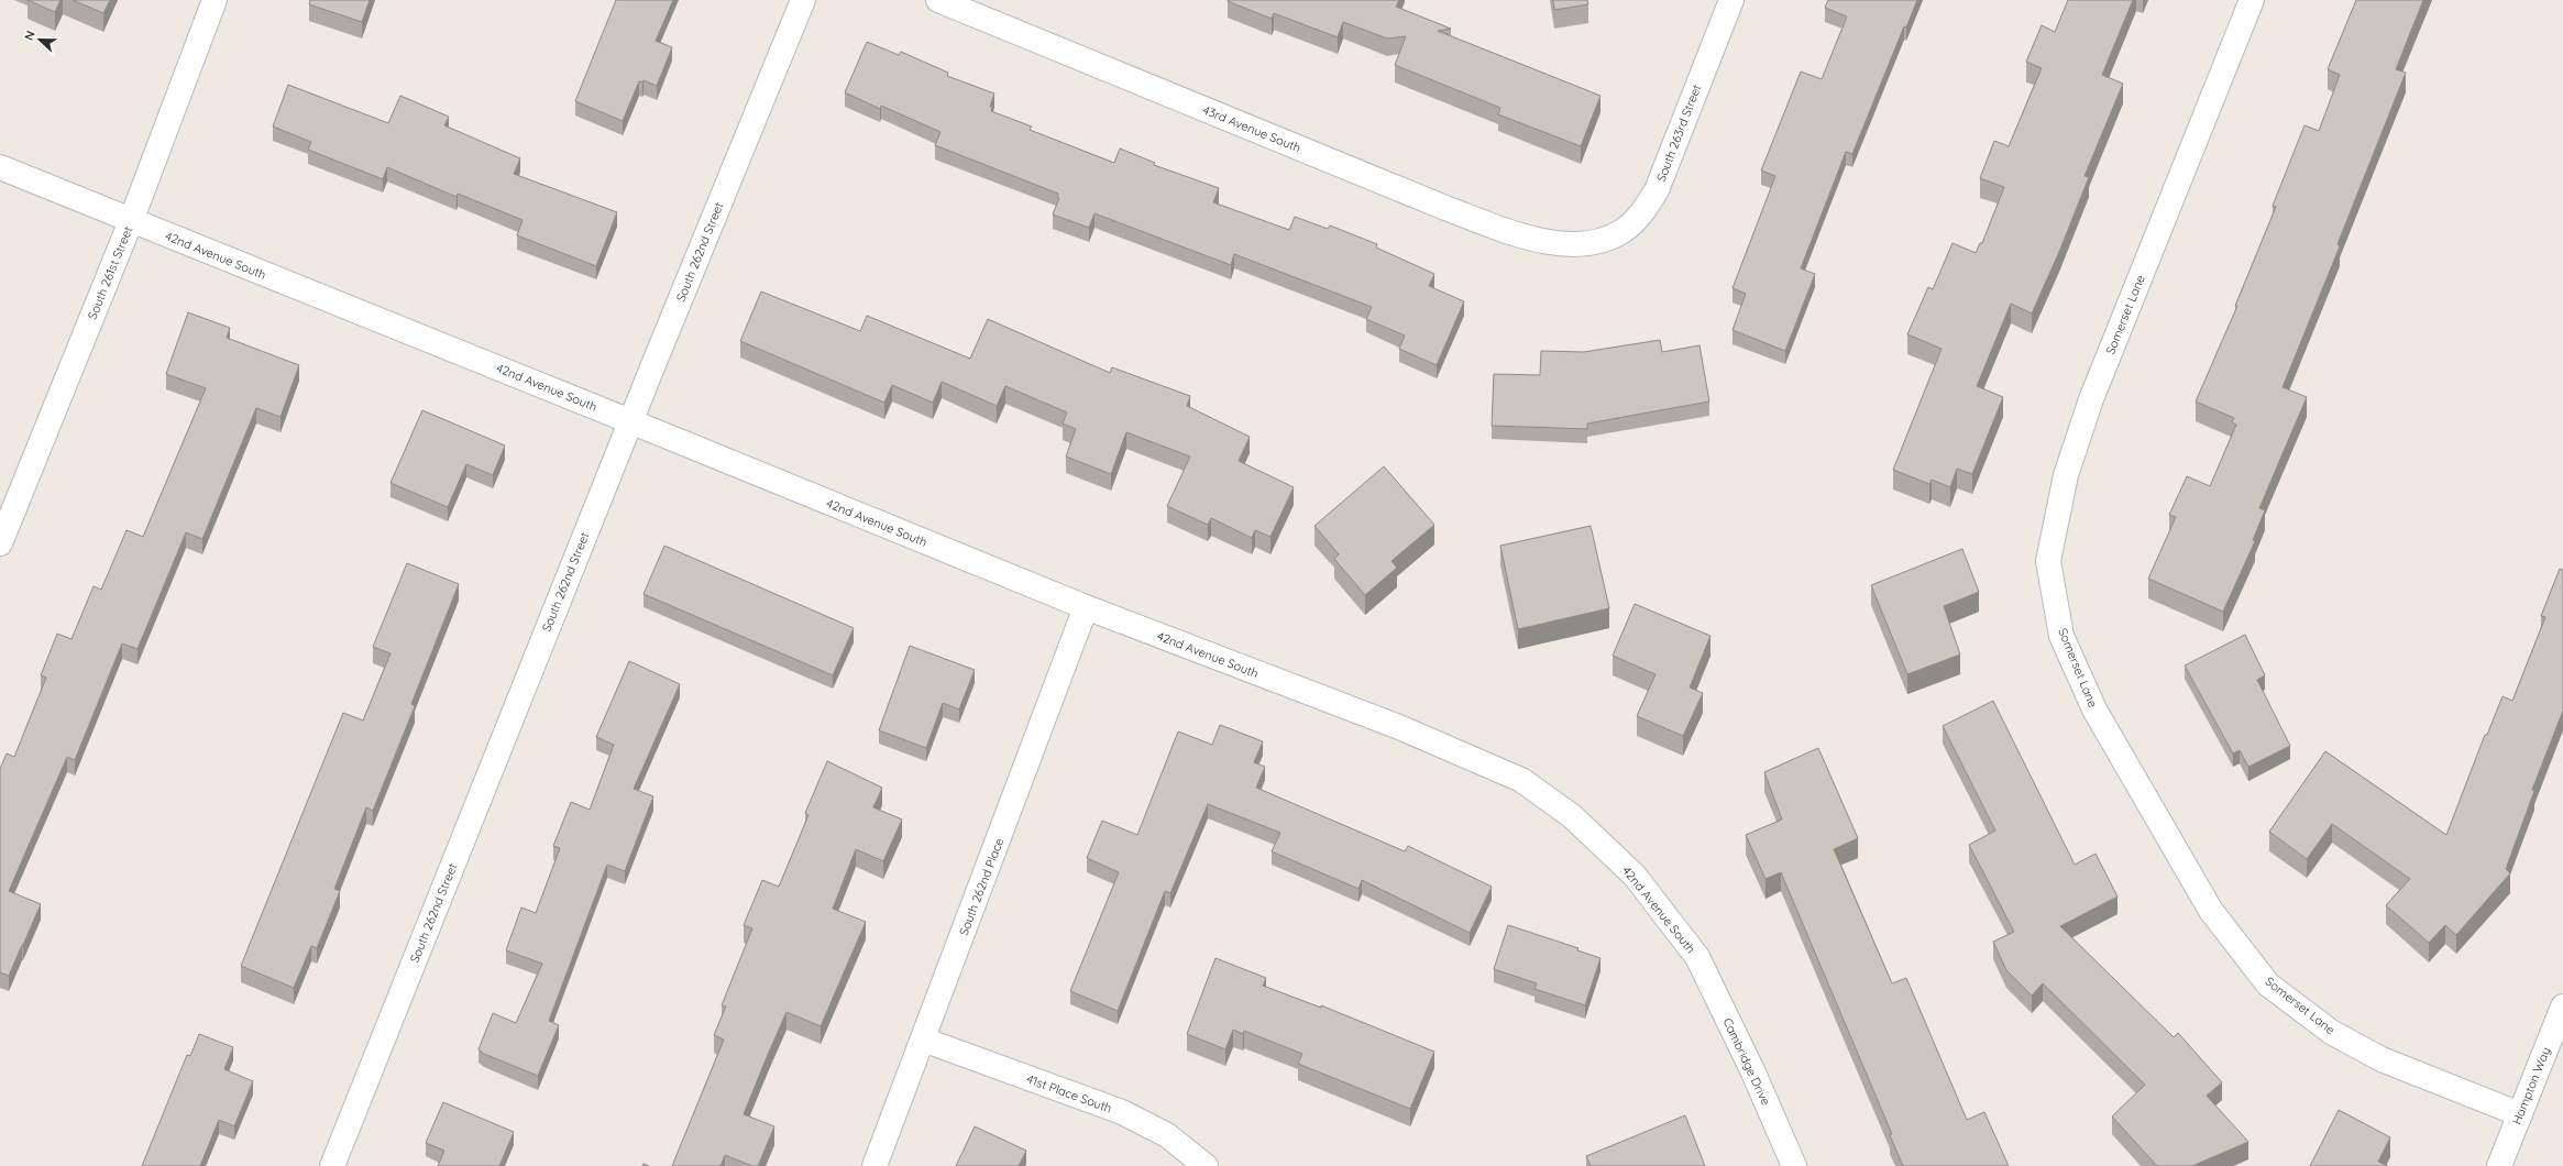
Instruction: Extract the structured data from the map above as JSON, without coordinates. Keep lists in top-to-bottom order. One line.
{"streets":{"street":["43rd Avenue South","South 263rd Street","South 262nd Street","42nd Avenue South","South 261st Street","Somerset Lane","South 262nd Place","Cambridge Drive","Hampton Way","41st Place South"]},"crossings":[["43rd Avenue South","South 263rd Street"],["South 262nd Street","42nd Avenue South"],["42nd Avenue South","South 261st Street"],["42nd Avenue South","South 262nd Place"],["42nd Avenue South","Cambridge Drive"],["Somerset Lane","Hampton Way"],["South 262nd Place","41st Place South"]],"north":"left"}
